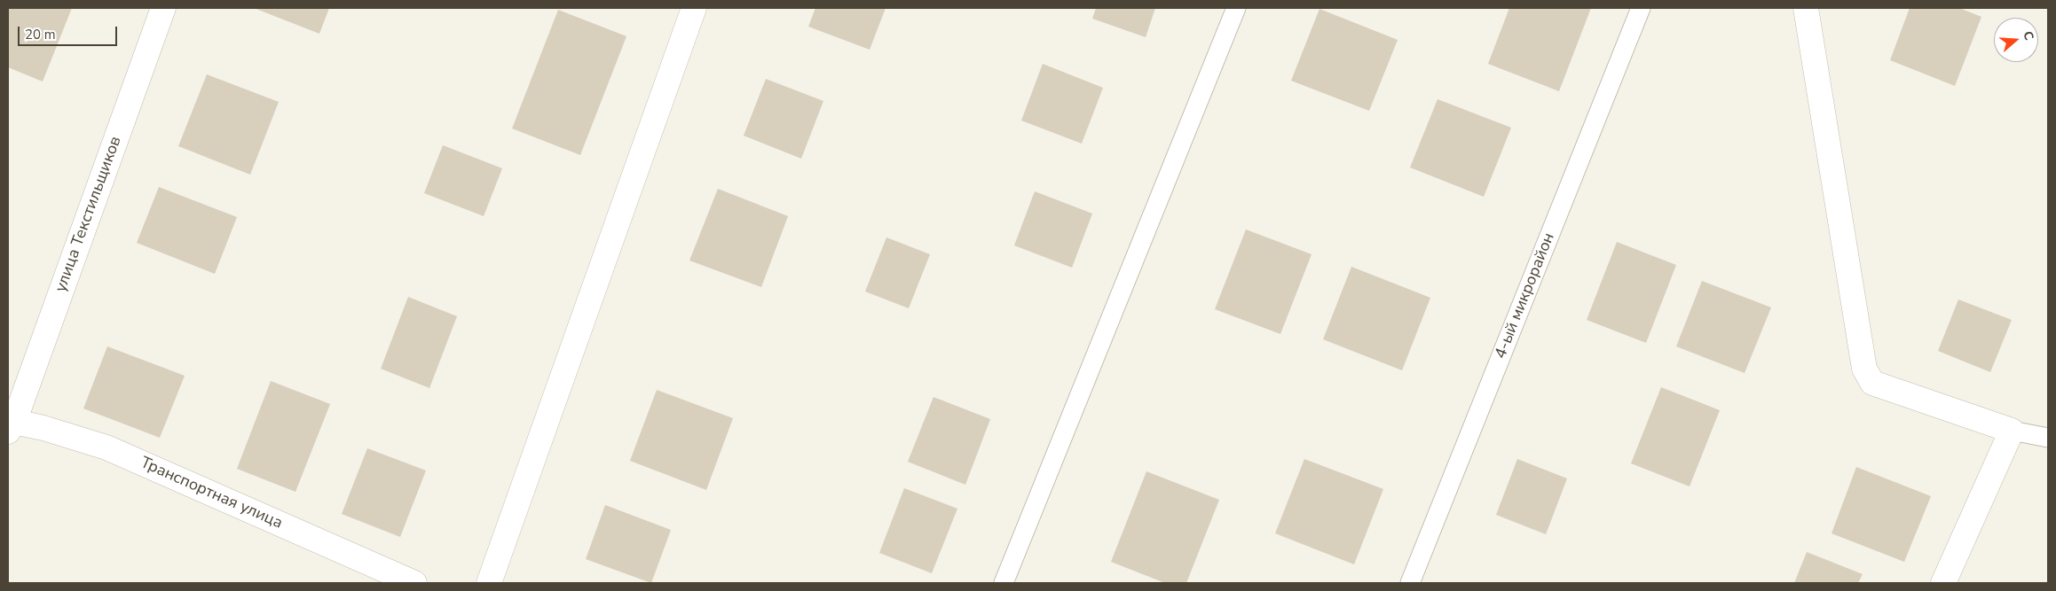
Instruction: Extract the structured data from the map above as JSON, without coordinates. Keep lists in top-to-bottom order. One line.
{"streets":{"street":["улица Текстильщиков","Транспортная улица"],"lane":["4-ый микрорайон"]},"crossings":[["улица Текстильщиков","Транспортная улица"]],"scale_bar":"20 m","north":"right"}
